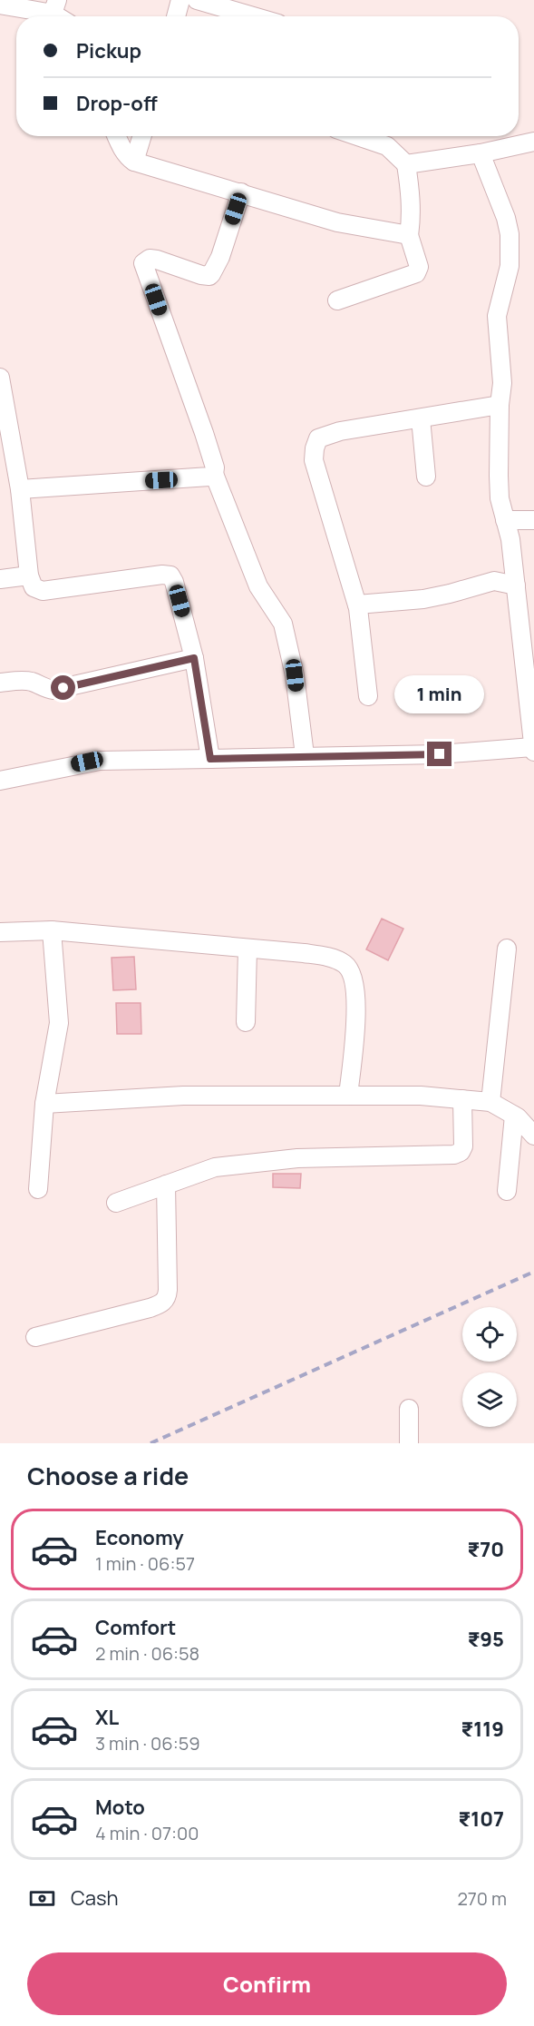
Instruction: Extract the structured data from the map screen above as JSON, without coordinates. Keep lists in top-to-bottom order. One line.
{"page":{"banner":["Pickup","Drop-off"],"bubble":"1 min","heading":"Choose a ride","list":[{"name":"Economy","note":"1 min · 06:57","value":"₹70"},{"name":"Comfort","note":"2 min · 06:58","value":"₹95"},{"name":"XL","note":"3 min · 06:59","value":"₹119"},{"name":"Moto","note":"4 min · 07:00","value":"₹107"}],"pay":["Cash","270 m"],"buttons":"Confirm"}}
